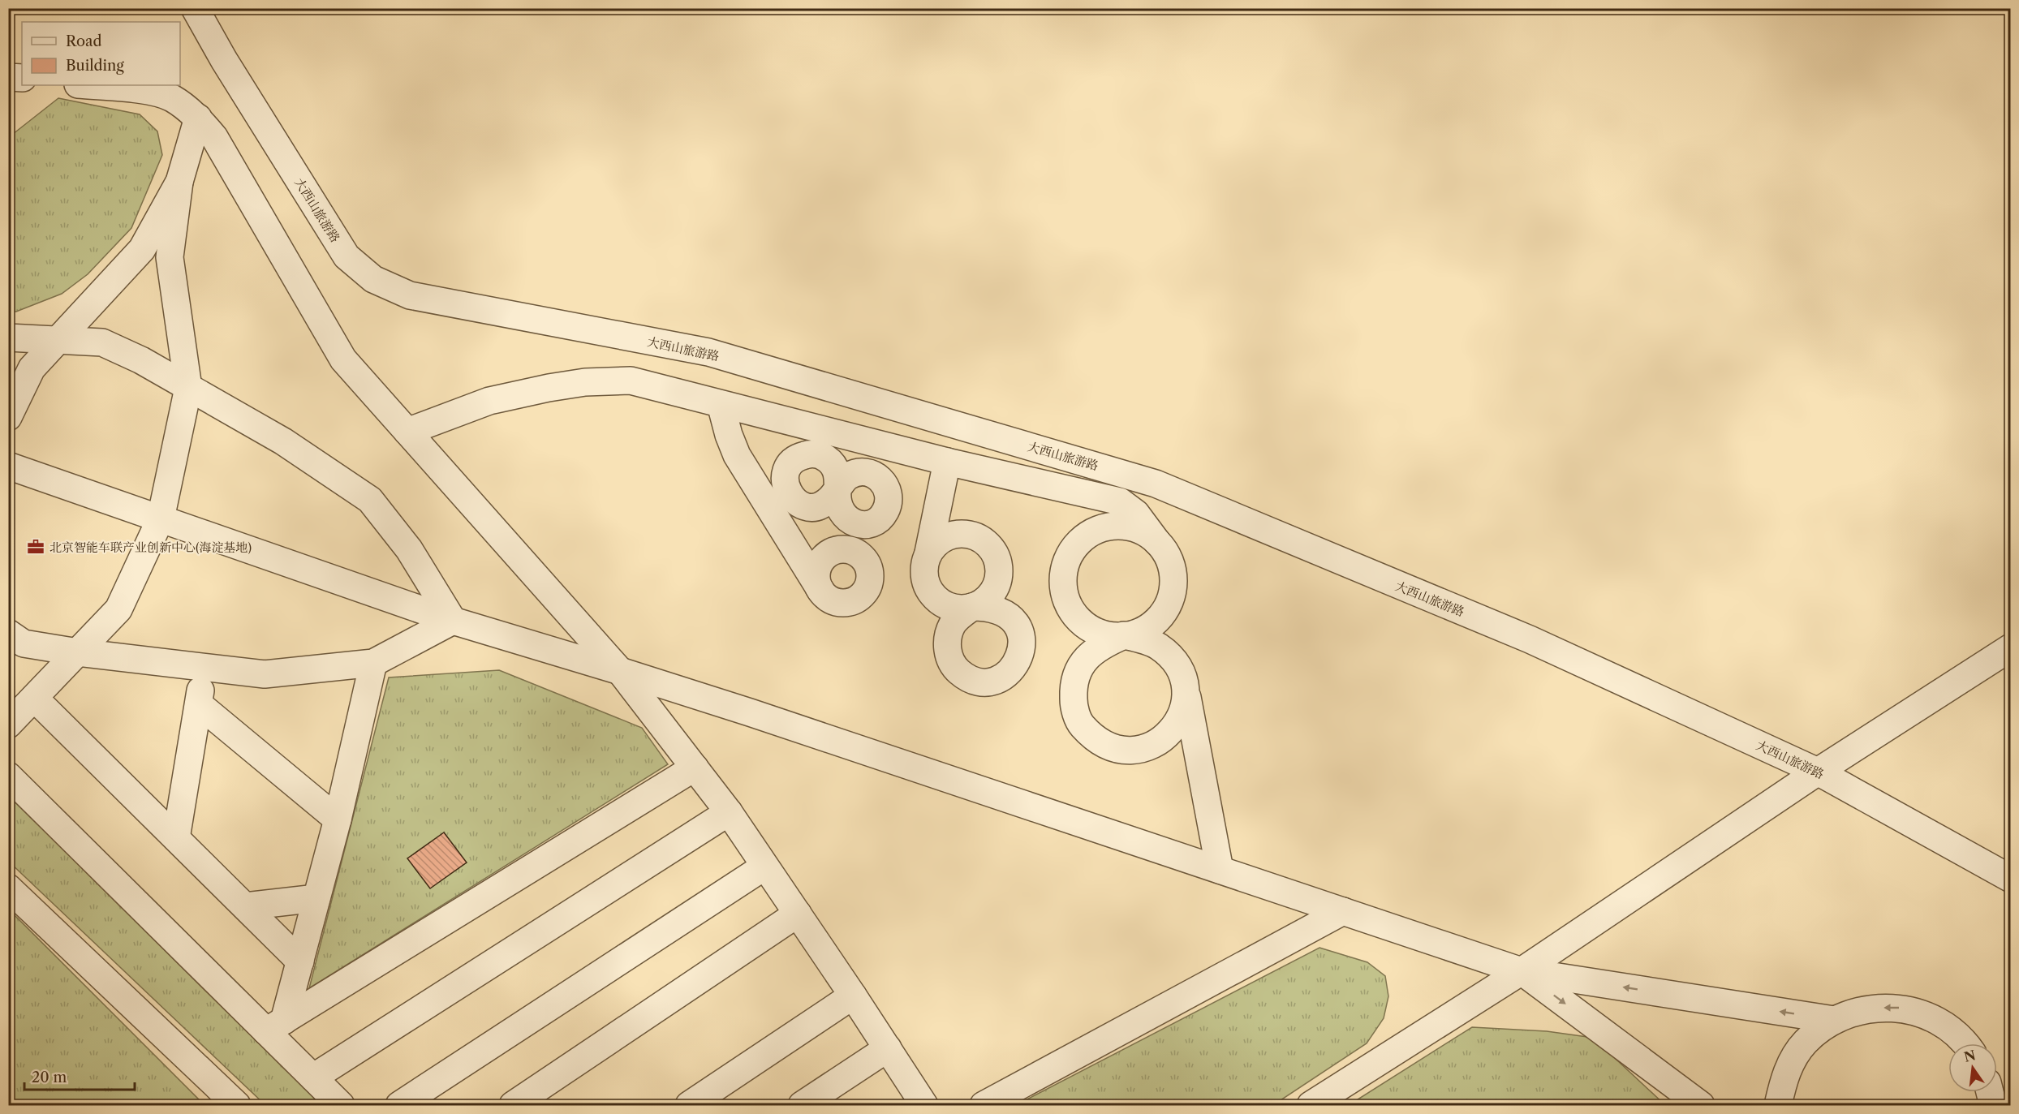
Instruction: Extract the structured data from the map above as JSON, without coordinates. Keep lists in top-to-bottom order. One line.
{"streets":{"street":["大西山旅游路"]},"places":{"office":["北京智能车联产业创新中心(海淀基地)"]},"legend":["Road","Building"],"scale_bar":"20 m","north":"top"}
